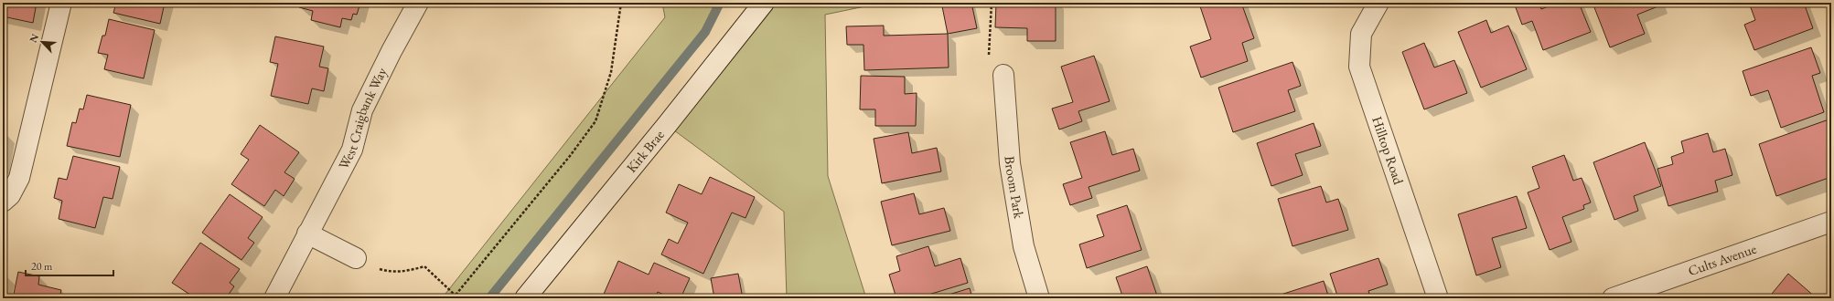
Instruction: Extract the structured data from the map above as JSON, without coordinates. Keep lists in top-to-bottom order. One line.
{"streets":{"street":["West Craigbank Way","Hilltop Road","Kirk Brae","Broom Park","Cults Avenue"]},"scale_bar":"20 m","north":"top left"}
